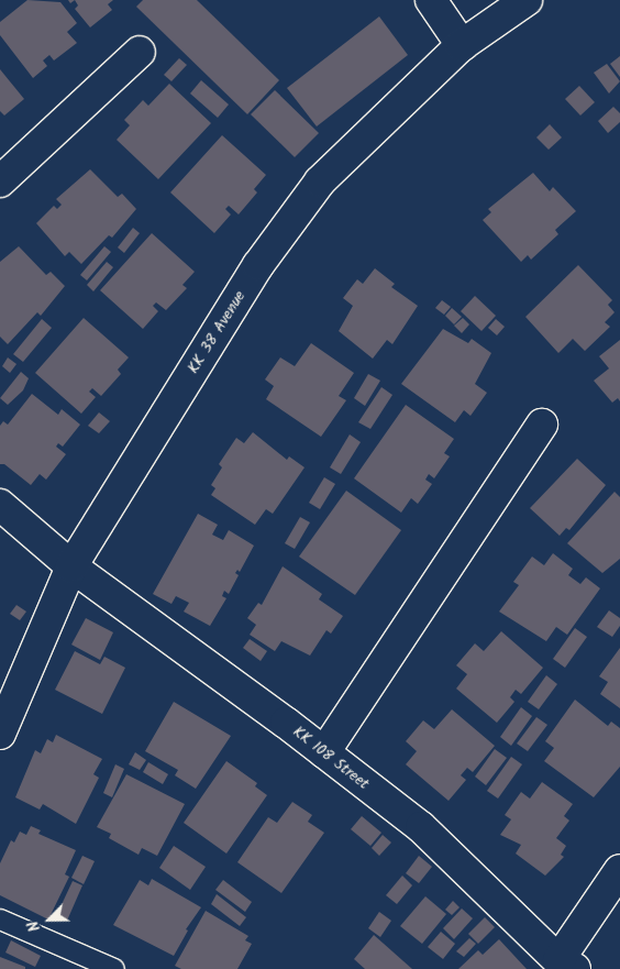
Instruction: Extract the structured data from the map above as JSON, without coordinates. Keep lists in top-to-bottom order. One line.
{"streets":{"street":["KK 38 Avenue","KK 108 Street"]},"crossings":[["KK 38 Avenue","KK 108 Street"]],"north":"bottom left"}
